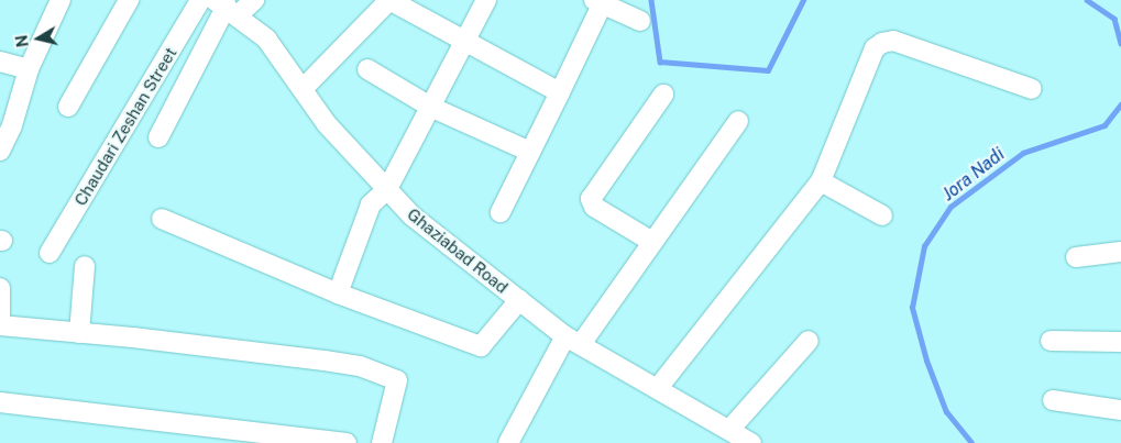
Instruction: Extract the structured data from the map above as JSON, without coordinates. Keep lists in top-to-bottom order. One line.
{"streets":{"street":["Chaudari Zeshan Street","Ghaziabad Road"]},"water":["Jora Nadi"],"north":"left"}
